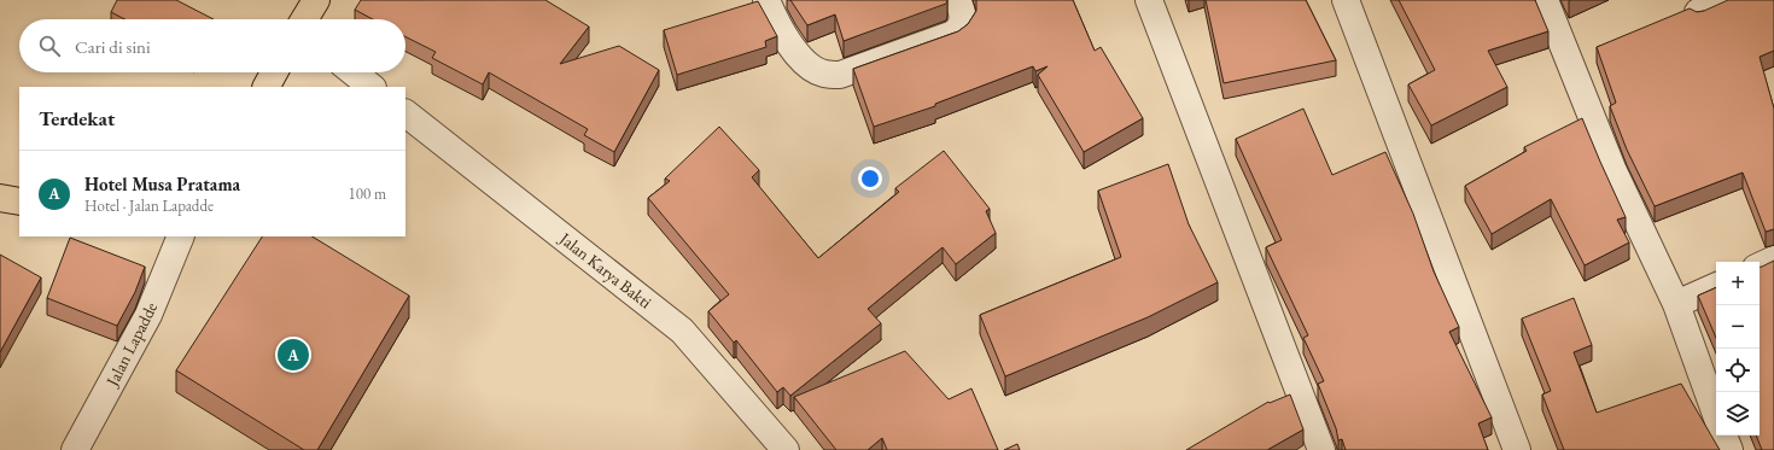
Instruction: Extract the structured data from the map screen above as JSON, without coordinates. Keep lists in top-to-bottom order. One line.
{"streets":{"street":["Jalan Karya Bakti","Jalan Lapadde"]},"page":{"search":"Cari di sini","heading":"Terdekat","list":[{"mark":"A","name":"Hotel Musa Pratama","note":"Hotel · Jalan Lapadde","value":"100 m"}],"map_buttons":["+","−"],"pins":"A"}}
